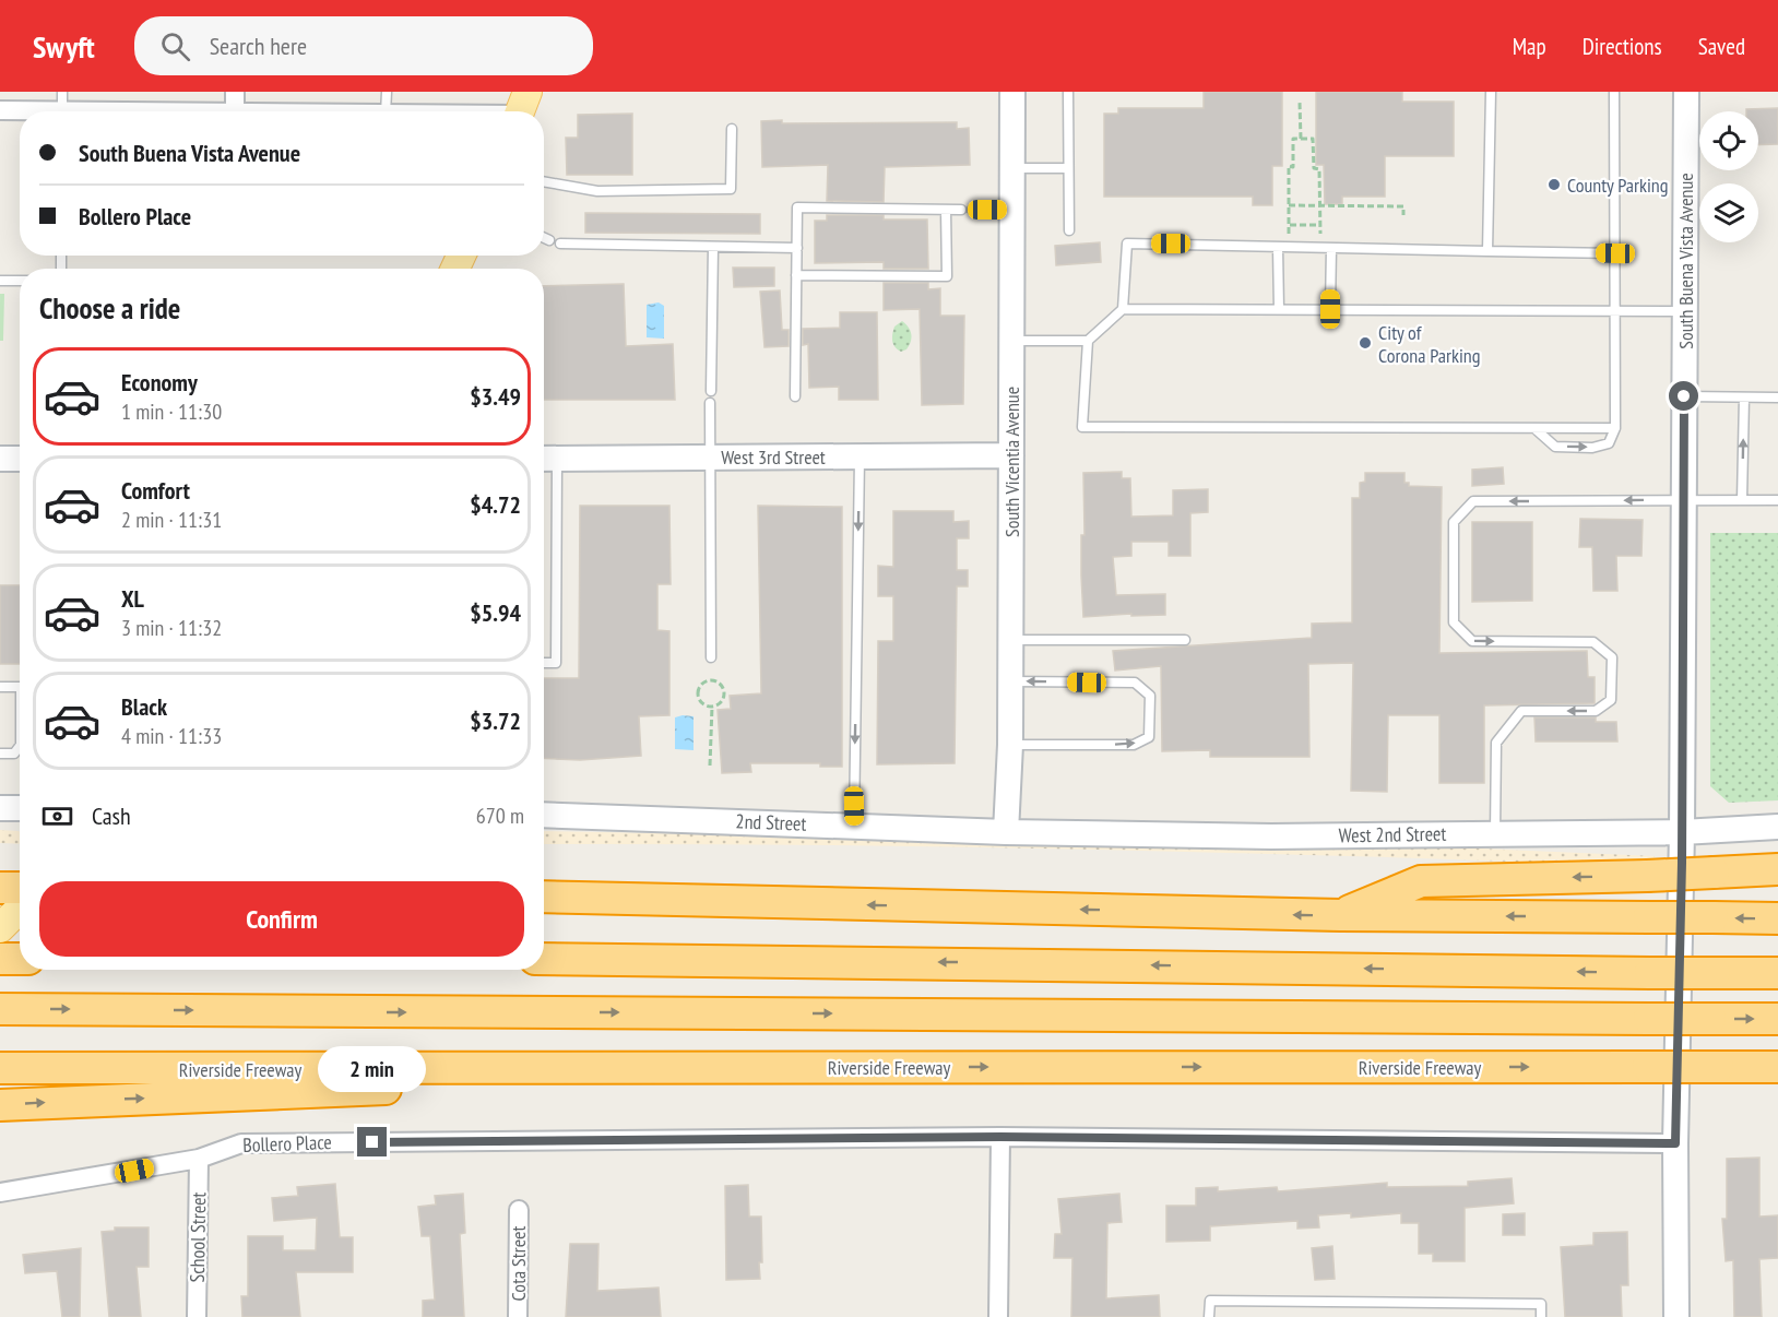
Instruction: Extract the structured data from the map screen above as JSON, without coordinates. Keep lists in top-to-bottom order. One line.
{"streets":{"highway":["Riverside Freeway"],"street":["South Buena Vista Avenue","West 3rd Street","South Vicentia Avenue","2nd Street","West 2nd Street","Bollero Place","School Street","Cota Street"]},"crossings":[["South Buena Vista Avenue","West 2nd Street"],["South Buena Vista Avenue","Bollero Place"],["West 3rd Street","South Vicentia Avenue"],["South Vicentia Avenue","2nd Street"],["South Vicentia Avenue","West 2nd Street"],["2nd Street","West 2nd Street"],["Bollero Place","School Street"]],"places":["County Parking","City of Corona Parking"],"page":{"header":"Swyft","search":"Search here","nav":["Map","Directions","Saved"],"banner":["South Buena Vista Avenue","Bollero Place"],"heading":"Choose a ride","list":[{"name":"Economy","note":"1 min · 11:30","value":"$3.49"},{"name":"Comfort","note":"2 min · 11:31","value":"$4.72"},{"name":"XL","note":"3 min · 11:32","value":"$5.94"},{"name":"Black","note":"4 min · 11:33","value":"$3.72"}],"pay":["Cash","670 m"],"buttons":"Confirm","bubble":"2 min"}}
